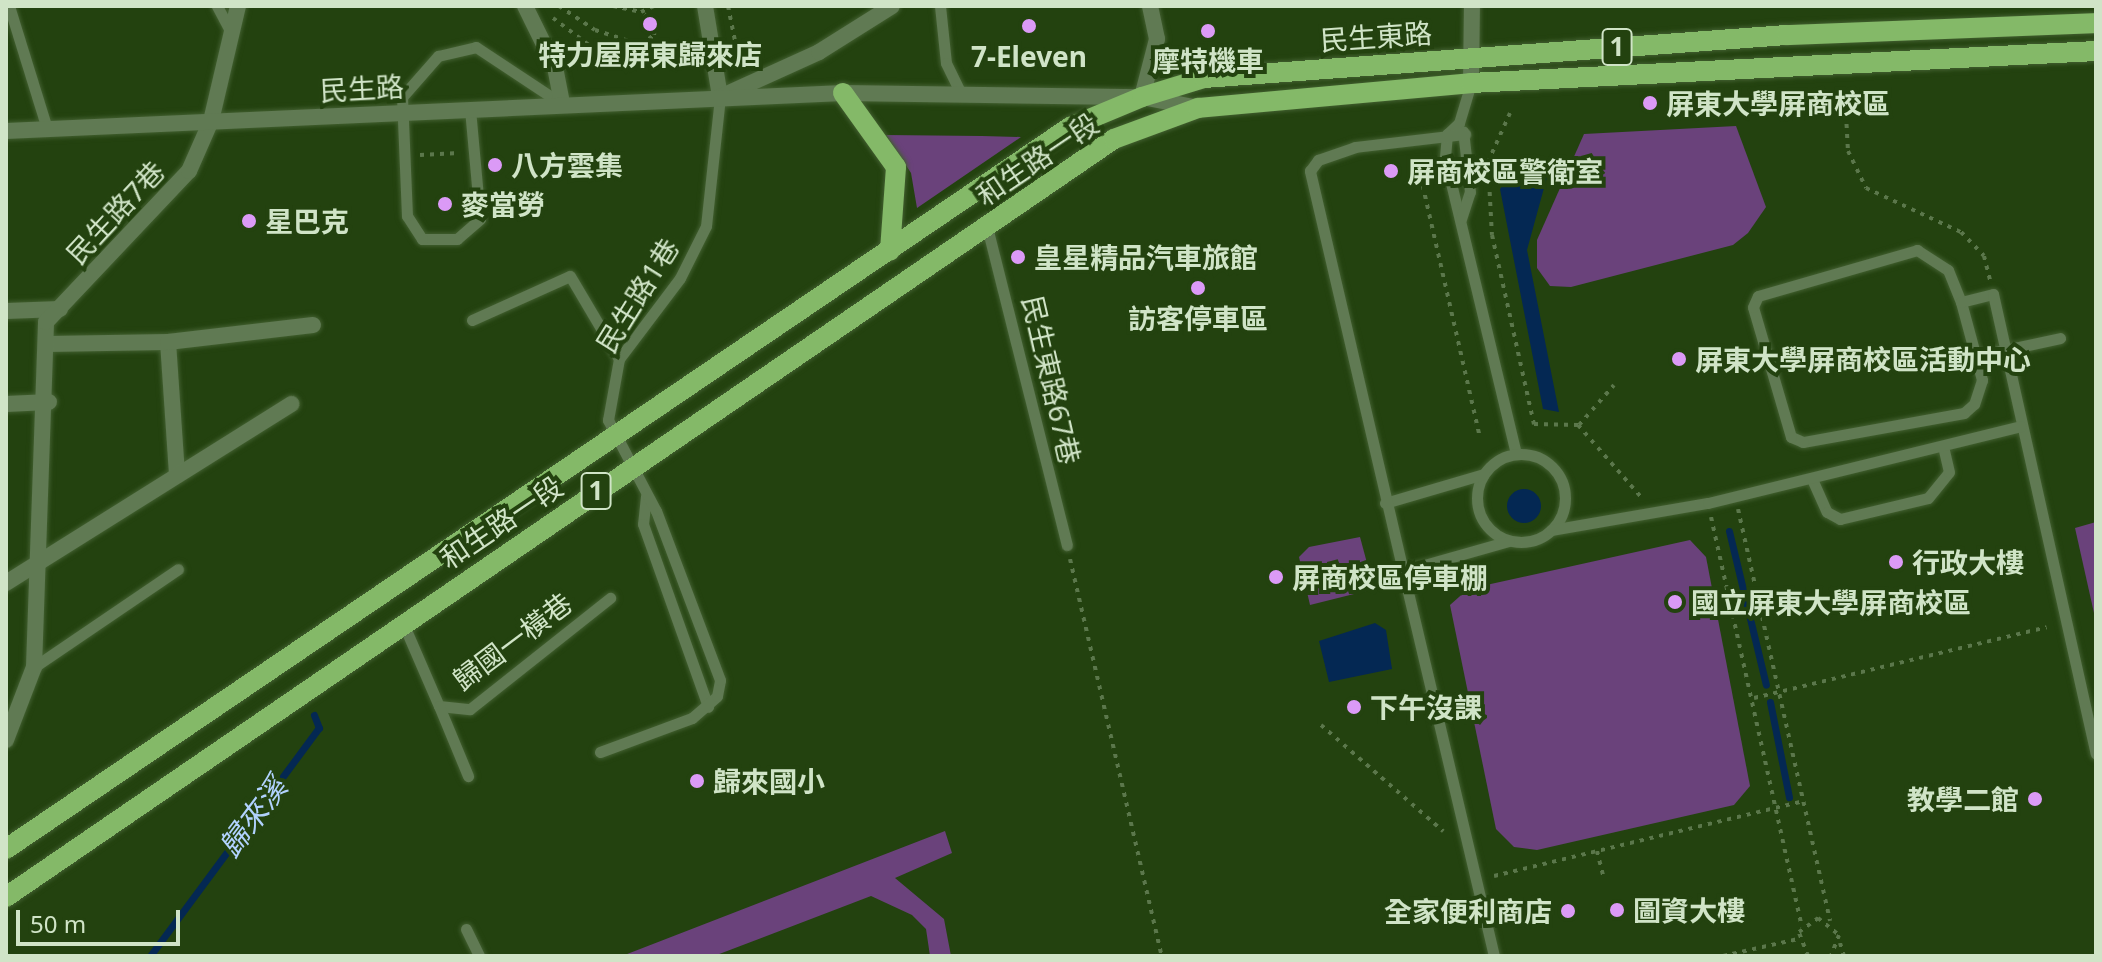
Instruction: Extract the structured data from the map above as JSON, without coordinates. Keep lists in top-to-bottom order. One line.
{"streets":{"main road":["民生東路","1","和生路一段"],"street":["民生路","民生路7巷"],"lane":["民生路1巷","民生東路67巷","歸國一橫巷"]},"crossings":[["民生東路","民生路"],["民生東路","和生路一段"],["民生東路","民生路1巷"],["民生路","民生路7巷"],["民生路","民生路1巷"],["和生路一段","民生路1巷"],["和生路一段","民生東路67巷"],["和生路一段","歸國一橫巷"]],"water":["歸來溪"],"places":["特力屋屏東歸來店","7-Eleven","摩特機車","屏東大學屏商校區","八方雲集","屏商校區警衛室","麥當勞","星巴克","皇星精品汽車旅館","訪客停車區","屏東大學屏商校區活動中心","行政大樓","屏商校區停車棚","國立屏東大學屏商校區","下午沒課","歸來國小","教學二館","圖資大樓","全家便利商店"],"scale_bar":"50 m"}
